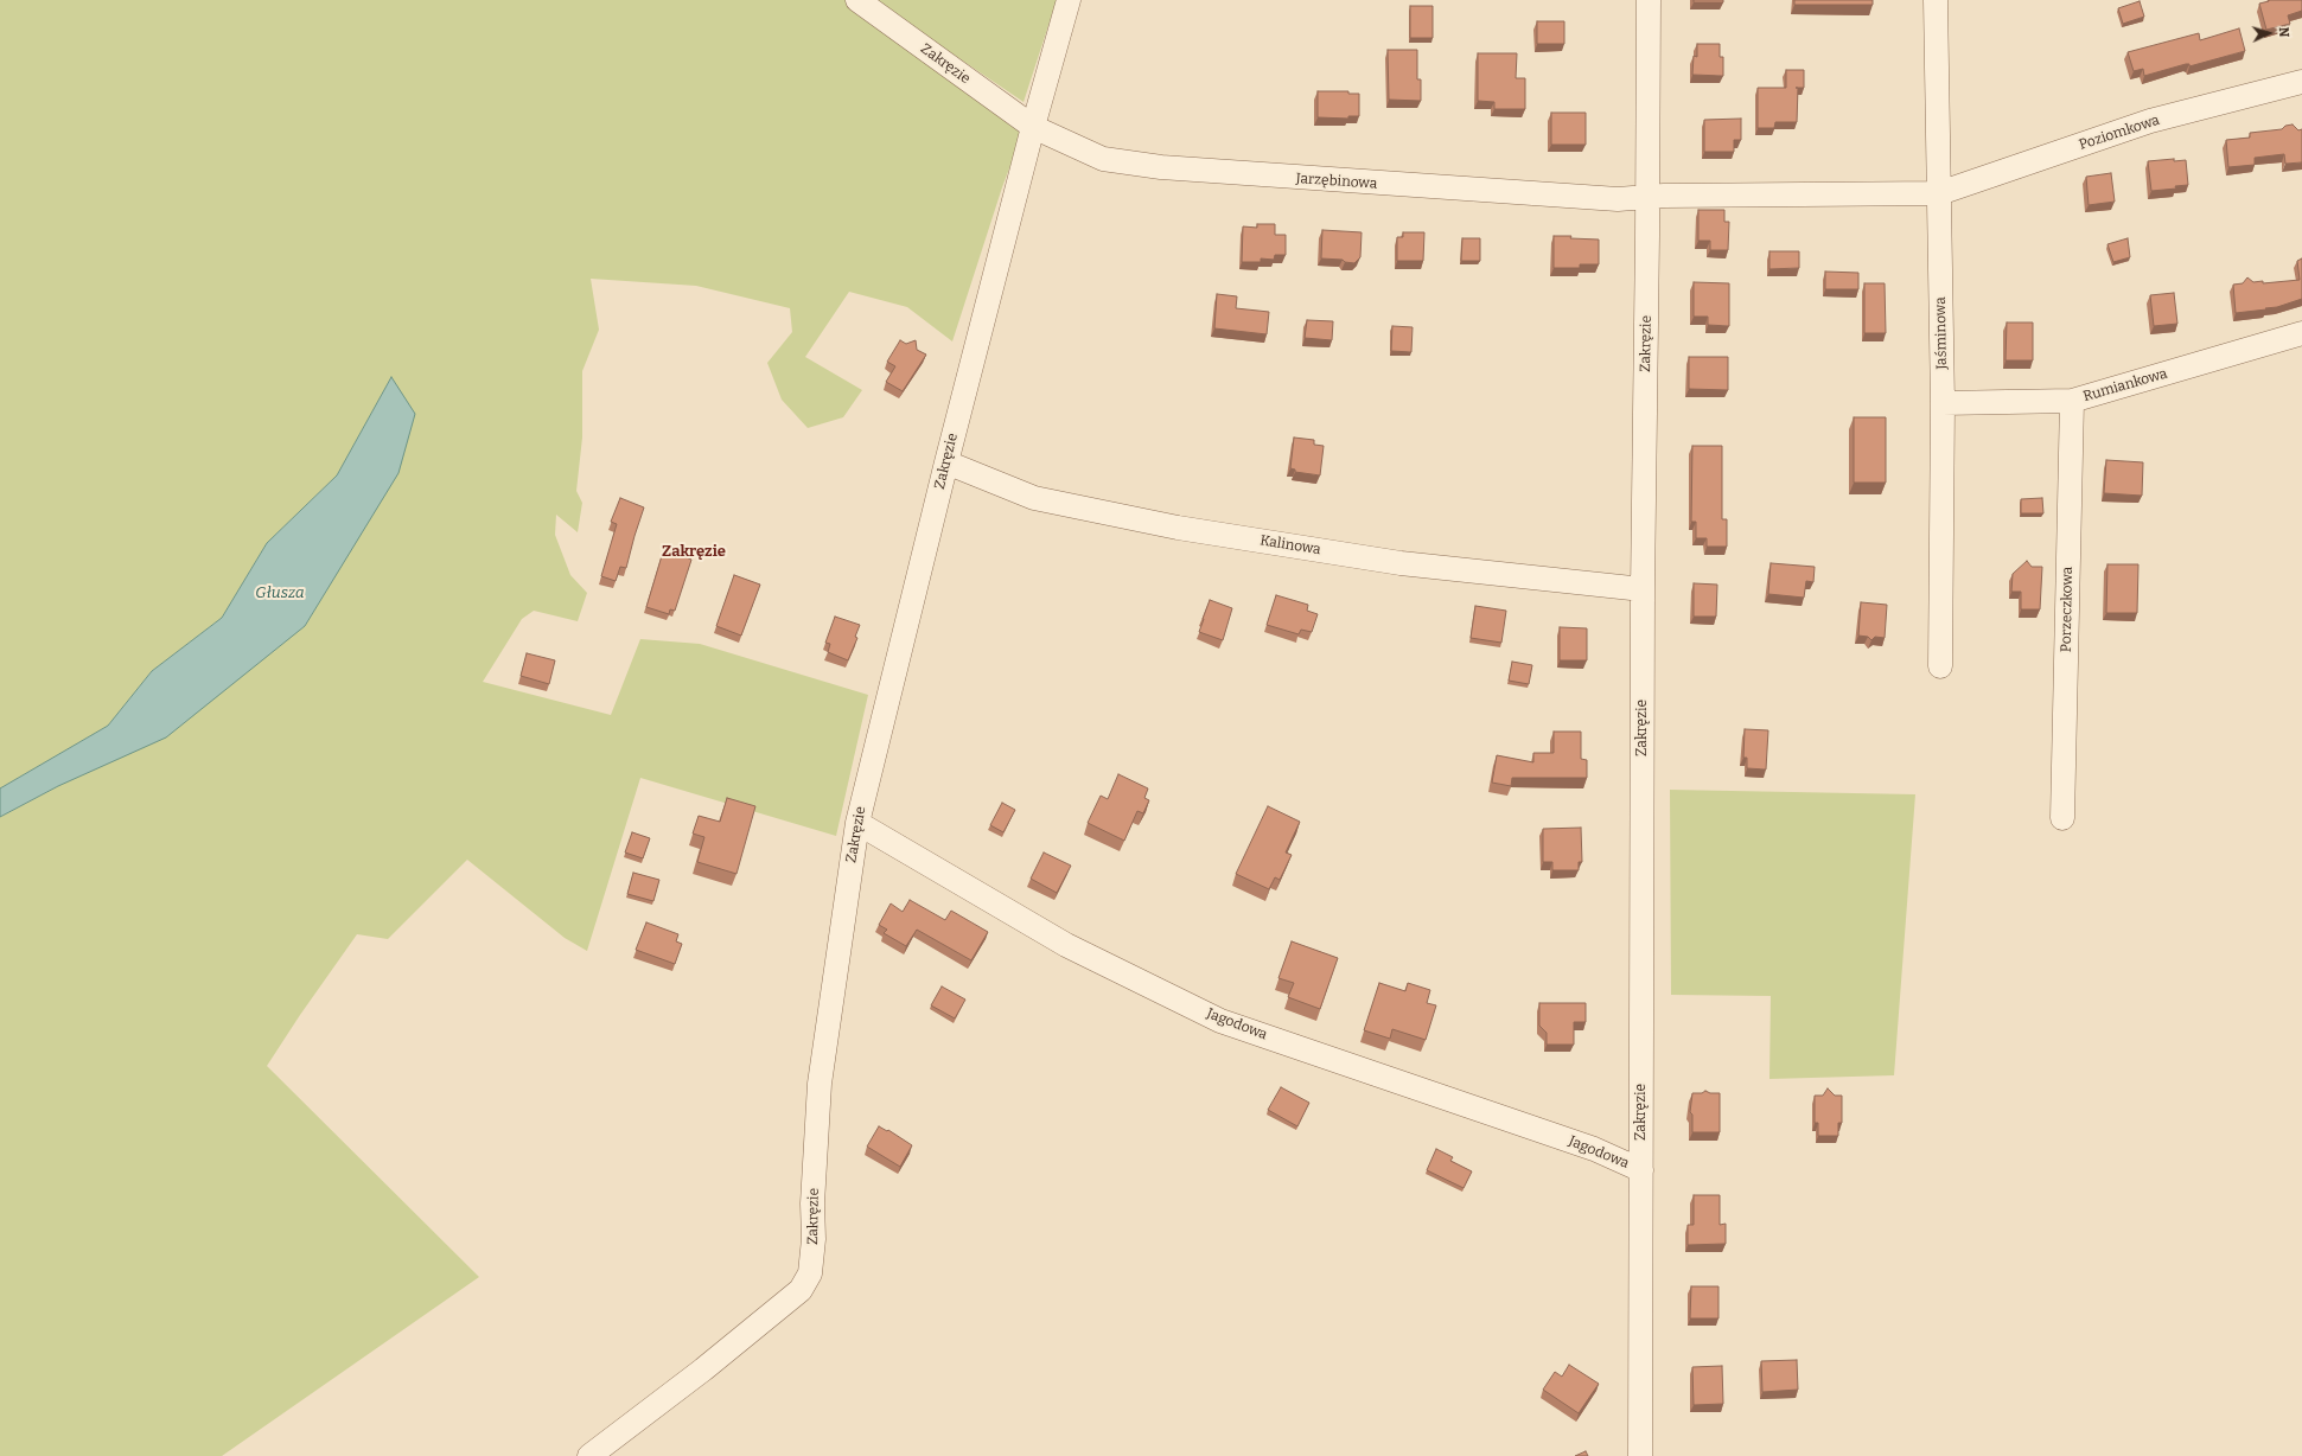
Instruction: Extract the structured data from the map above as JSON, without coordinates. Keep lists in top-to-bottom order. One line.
{"streets":{"street":["Zakręzie","Poziomkowa","Jarzębinowa","Jaśminowa","Rumiankowa","Kalinowa","Porzeczkowa","Jagodowa"]},"crossings":[["Zakręzie","Poziomkowa"],["Zakręzie","Jarzębinowa"],["Zakręzie","Kalinowa"],["Zakręzie","Jagodowa"],["Poziomkowa","Jarzębinowa"],["Poziomkowa","Jaśminowa"],["Jaśminowa","Rumiankowa"],["Rumiankowa","Porzeczkowa"]],"districts":["Zakręzie"],"water":["Głusza"],"north":"right"}
